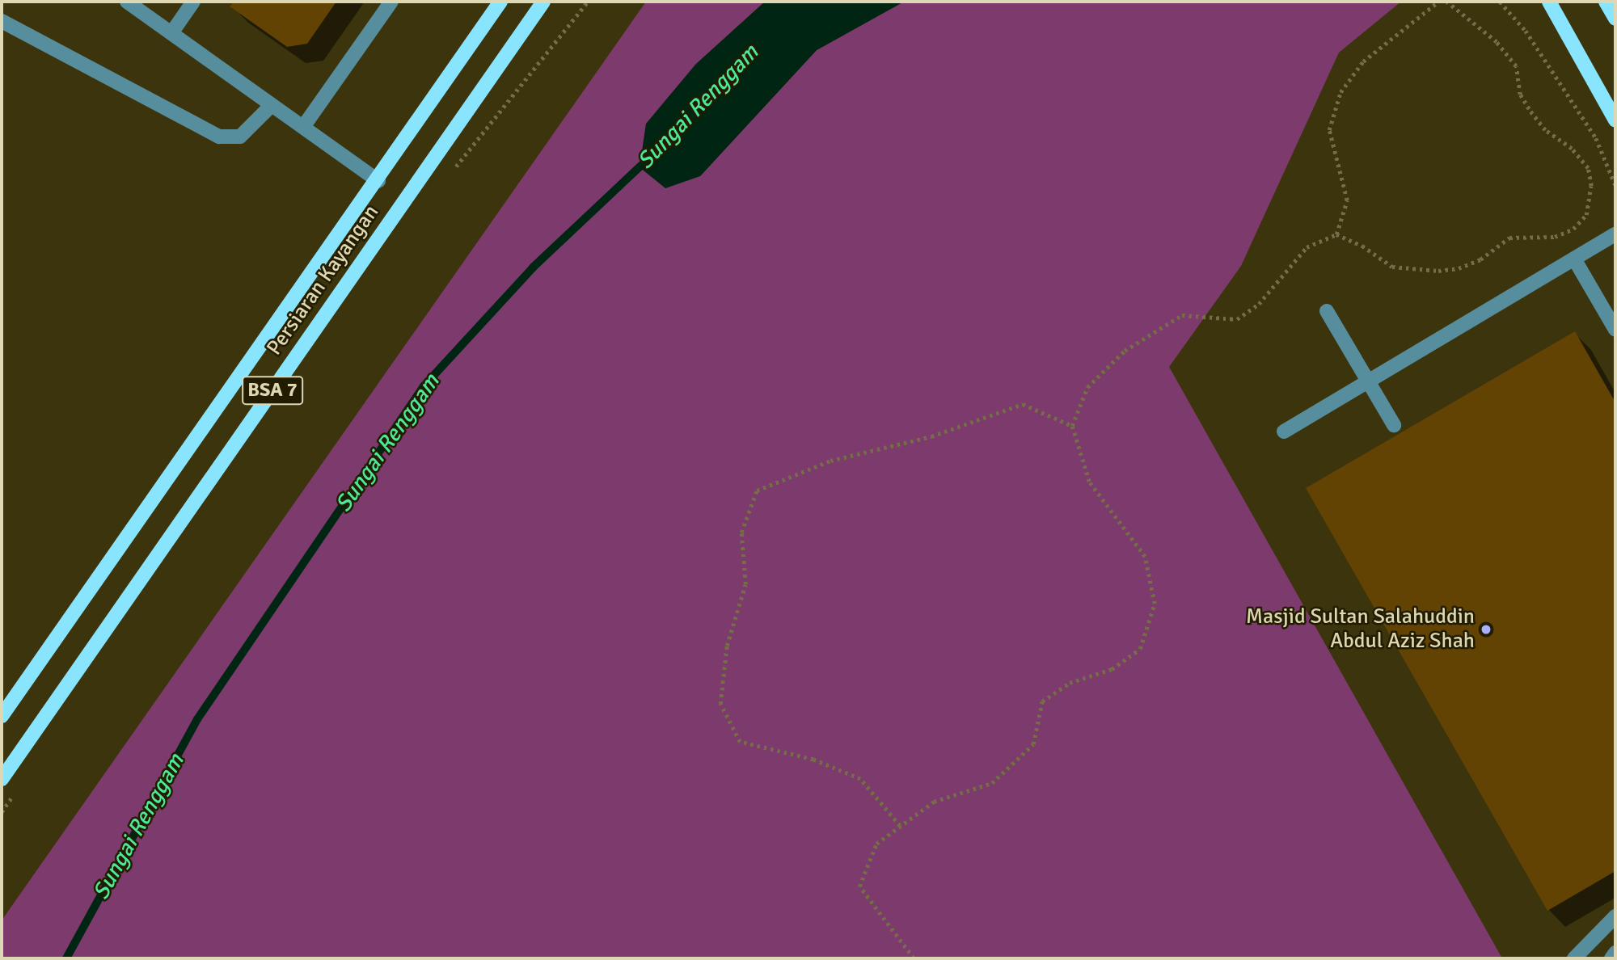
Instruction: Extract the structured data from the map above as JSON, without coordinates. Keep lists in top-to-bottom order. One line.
{"streets":{"main road":["Persiaran Kayangan","BSA 7"]},"water":["Sungai Renggam"],"places":["Masjid Sultan Salahuddin Abdul Aziz Shah"]}
